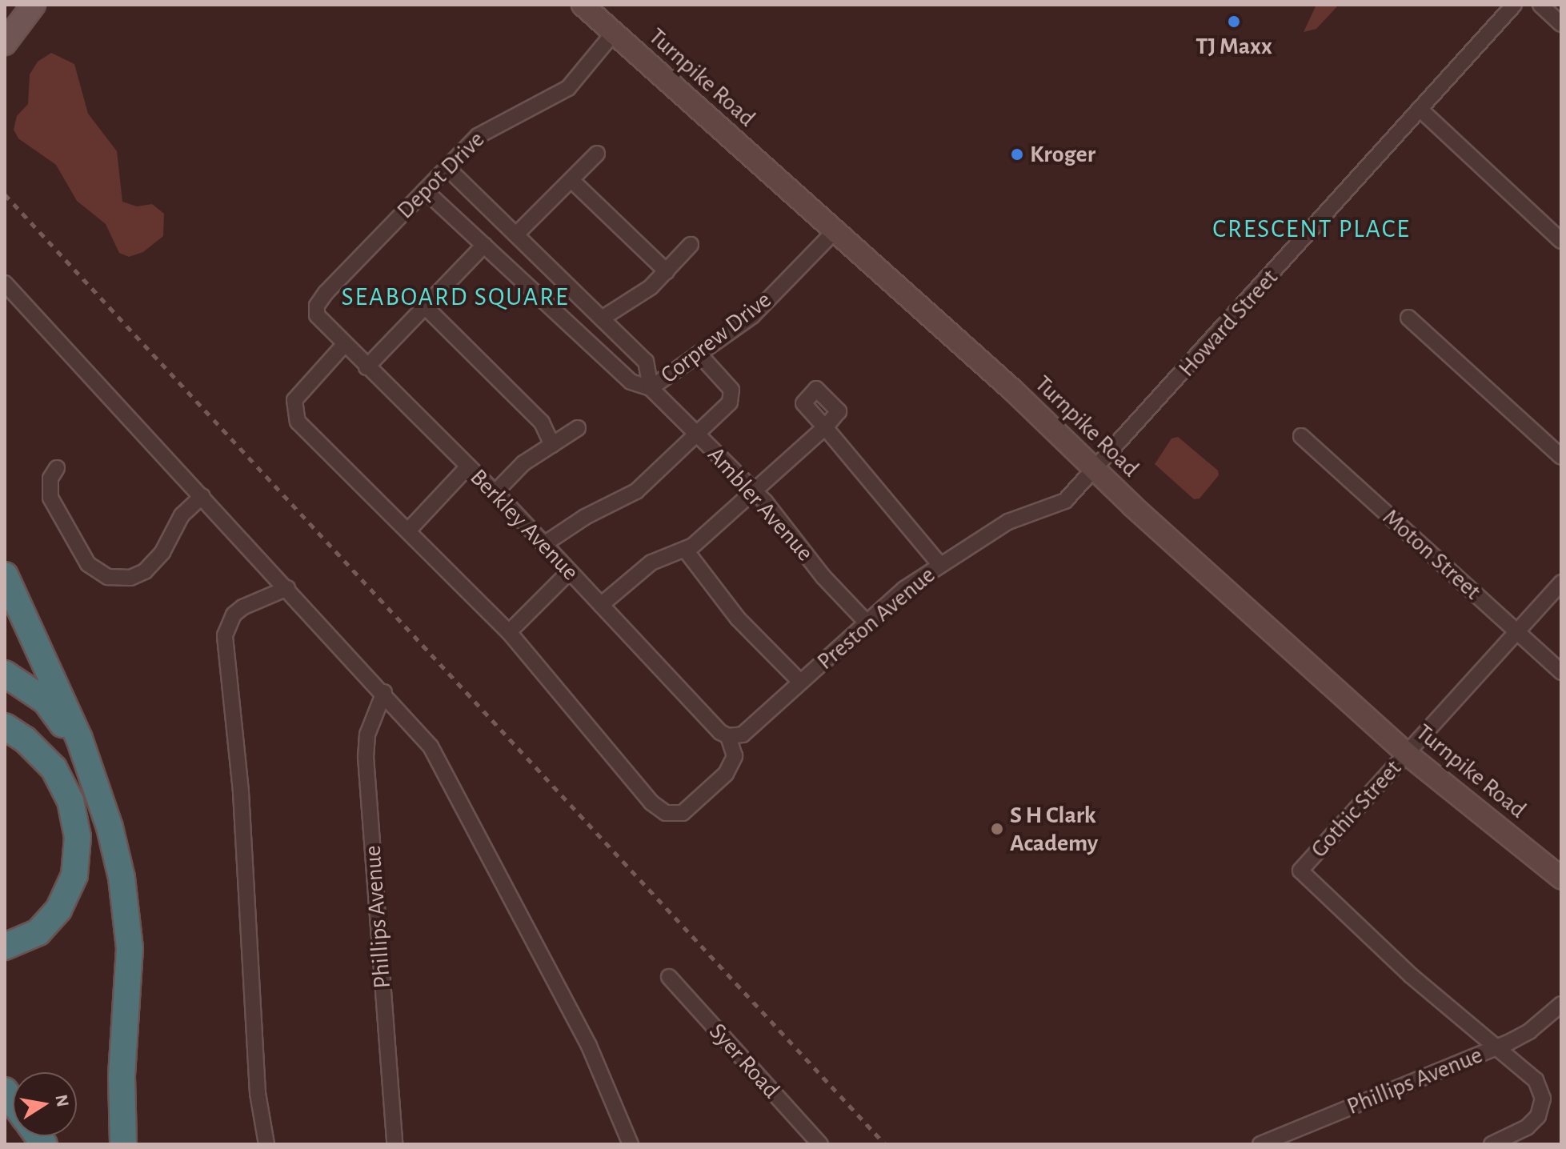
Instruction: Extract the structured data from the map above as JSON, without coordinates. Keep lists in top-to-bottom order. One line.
{"streets":{"main road":["Turnpike Road"],"street":["Depot Drive","Howard Street","Corprew Drive","Ambler Avenue","Berkley Avenue","Moton Street","Preston Avenue","Gothic Street","Phillips Avenue","Syer Road"]},"crossings":[["Turnpike Road","Depot Drive"],["Turnpike Road","Howard Street"],["Turnpike Road","Corprew Drive"],["Turnpike Road","Preston Avenue"],["Turnpike Road","Gothic Street"],["Depot Drive","Ambler Avenue"],["Depot Drive","Berkley Avenue"],["Howard Street","Preston Avenue"],["Corprew Drive","Ambler Avenue"],["Ambler Avenue","Preston Avenue"],["Berkley Avenue","Preston Avenue"],["Moton Street","Gothic Street"],["Gothic Street","Phillips Avenue"]],"districts":["CRESCENT PLACE","SEABOARD SQUARE"],"places":["TJ Maxx","Kroger","S H Clark Academy"],"north":"right"}
